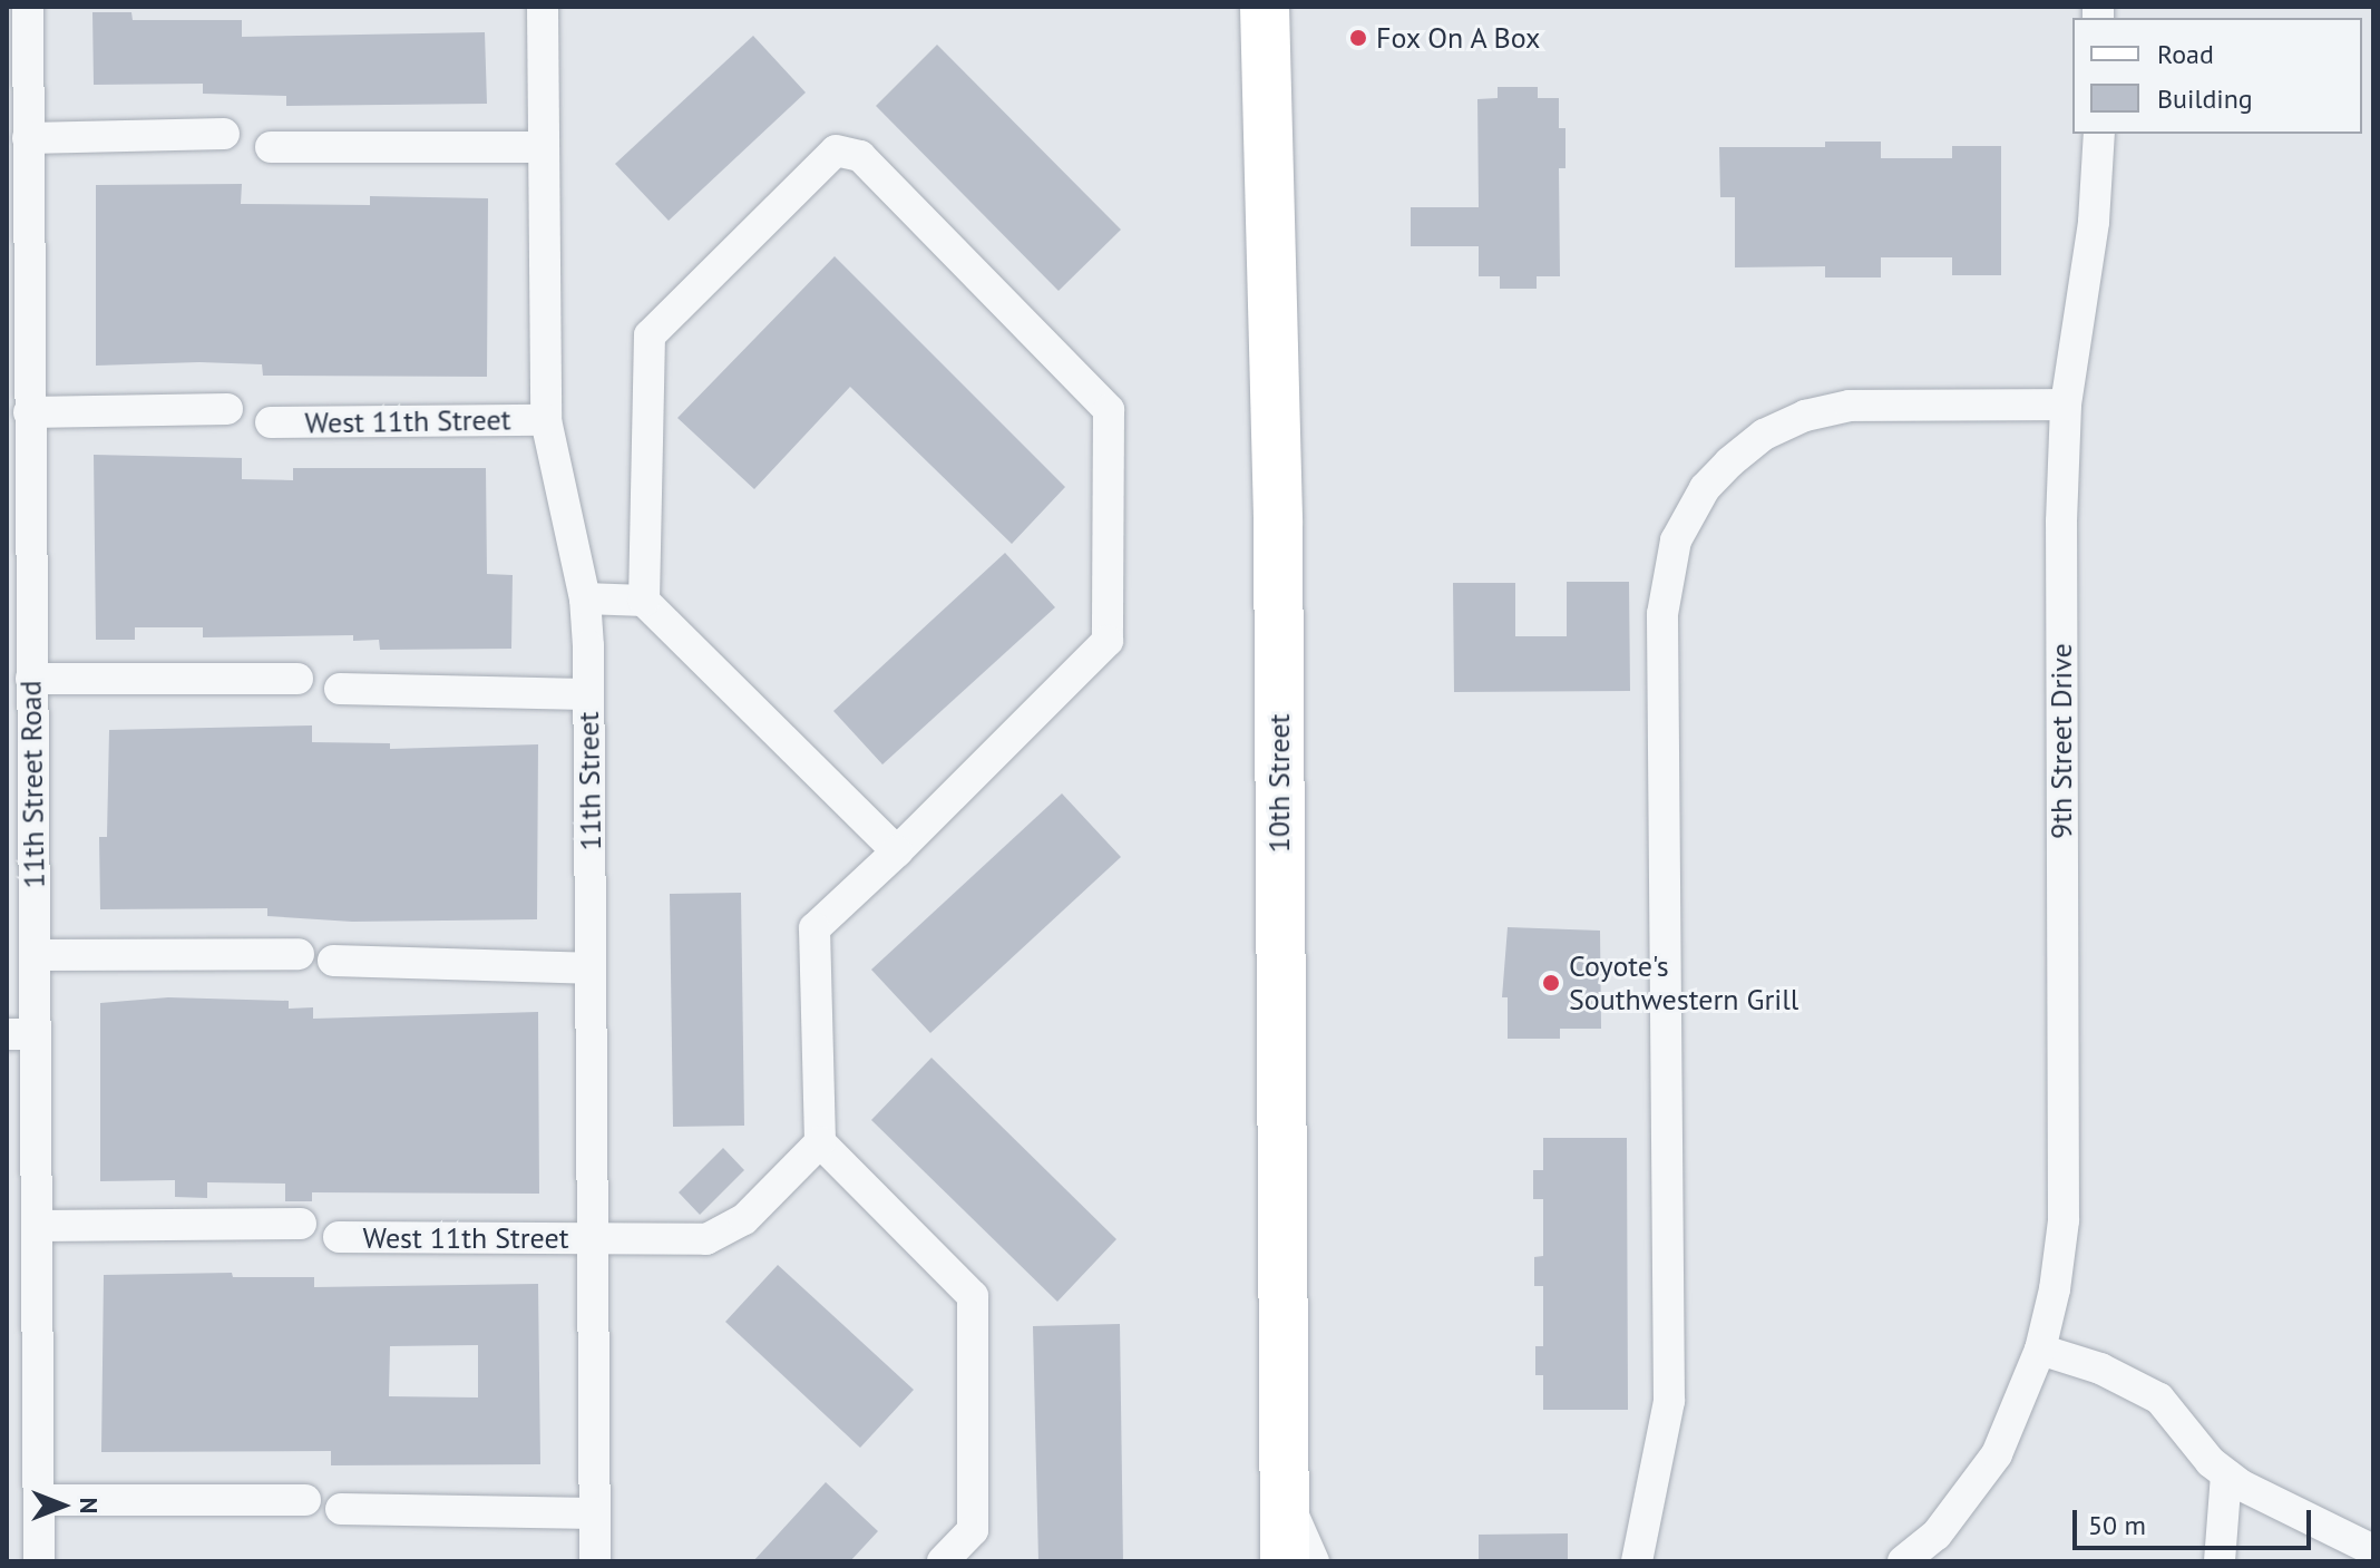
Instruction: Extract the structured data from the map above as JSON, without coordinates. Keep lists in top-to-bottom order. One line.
{"streets":{"main road":["10th Street"],"street":["West 11th Street","9th Street Drive","11th Street","11th Street Road"]},"crossings":[["West 11th Street","11th Street"]],"places":["Fox On A Box","Coyote's Southwestern Grill"],"legend":["Road","Building"],"scale_bar":"50 m","north":"right"}
